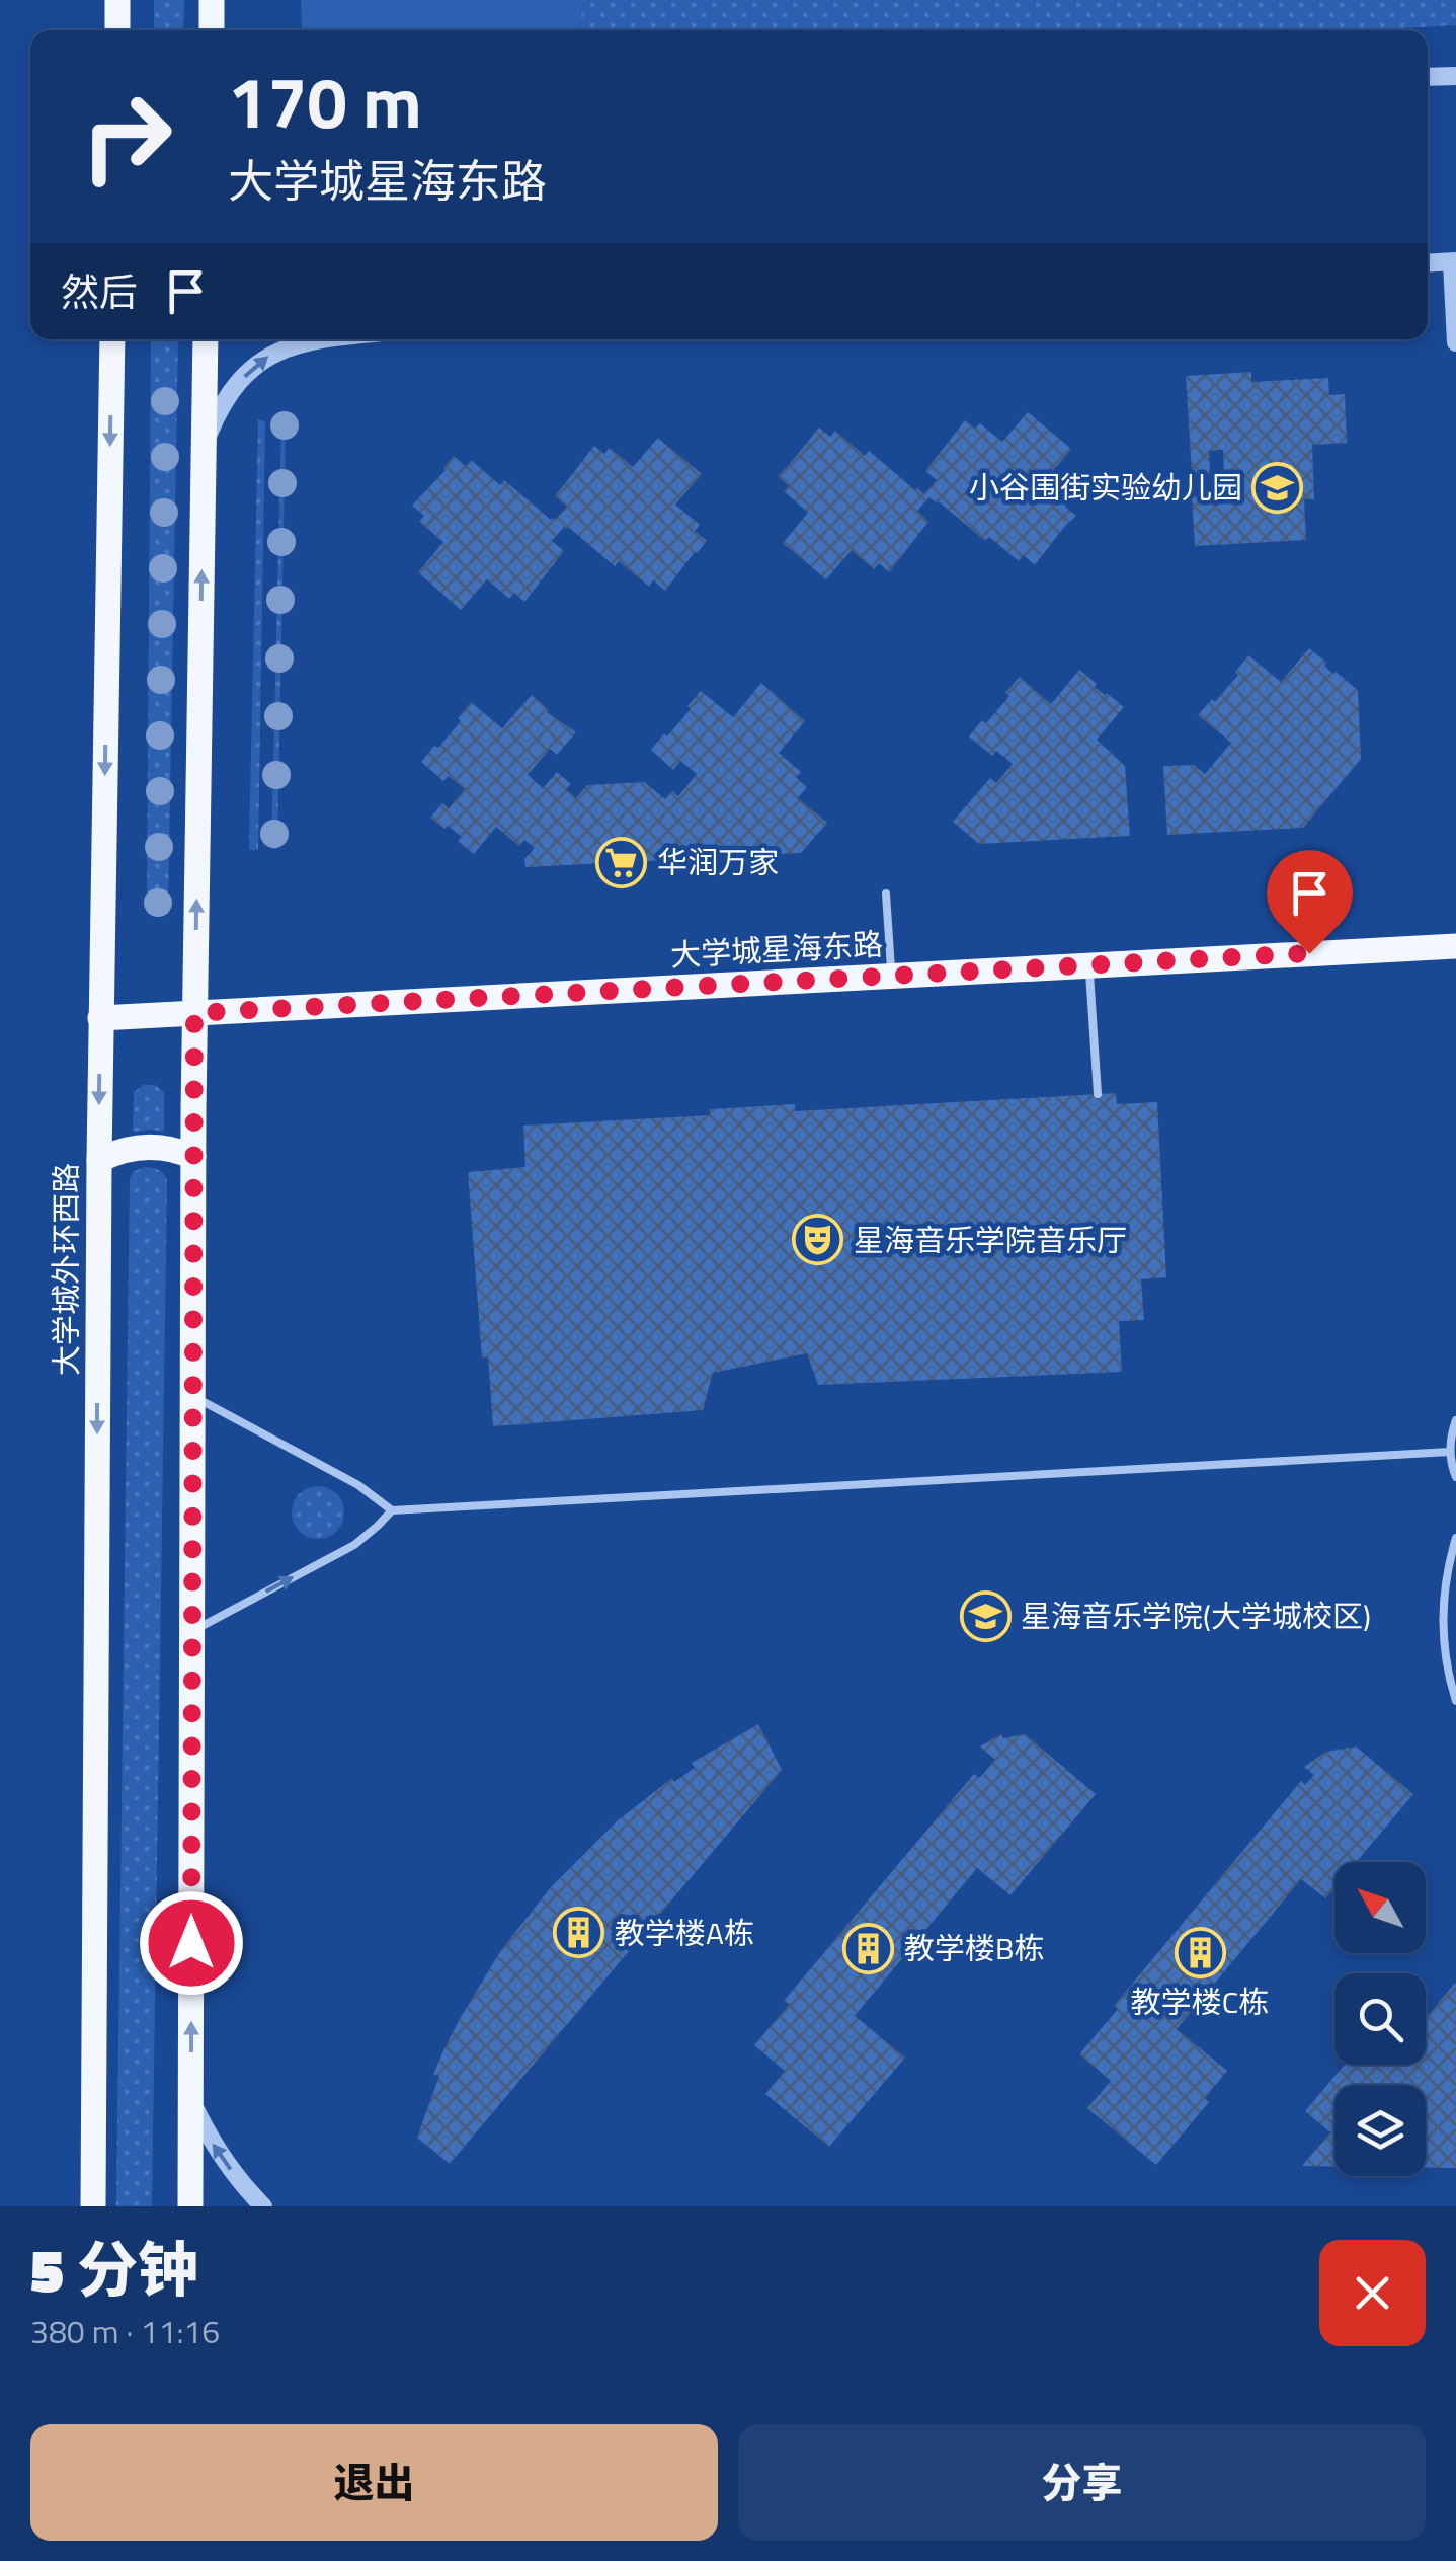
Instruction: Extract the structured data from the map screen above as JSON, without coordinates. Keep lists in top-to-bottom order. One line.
{"streets":{"main road":["大学城星海东路","大学城外环西路"]},"crossings":[["大学城星海东路","大学城外环西路"]],"places":{"school or university":["小谷围街实验幼儿园","星海音乐学院(大学城校区)"],"supermarket":["华润万家"],"theatre":["星海音乐学院音乐厅"],"building":["教学楼A栋","教学楼B栋","教学楼C栋"]},"north":"top left","page":{"turn":["170 m","大学城星海东路"],"then":"然后","heading":["5 分钟","380 m · 11:16"],"buttons":["退出","分享"]}}
